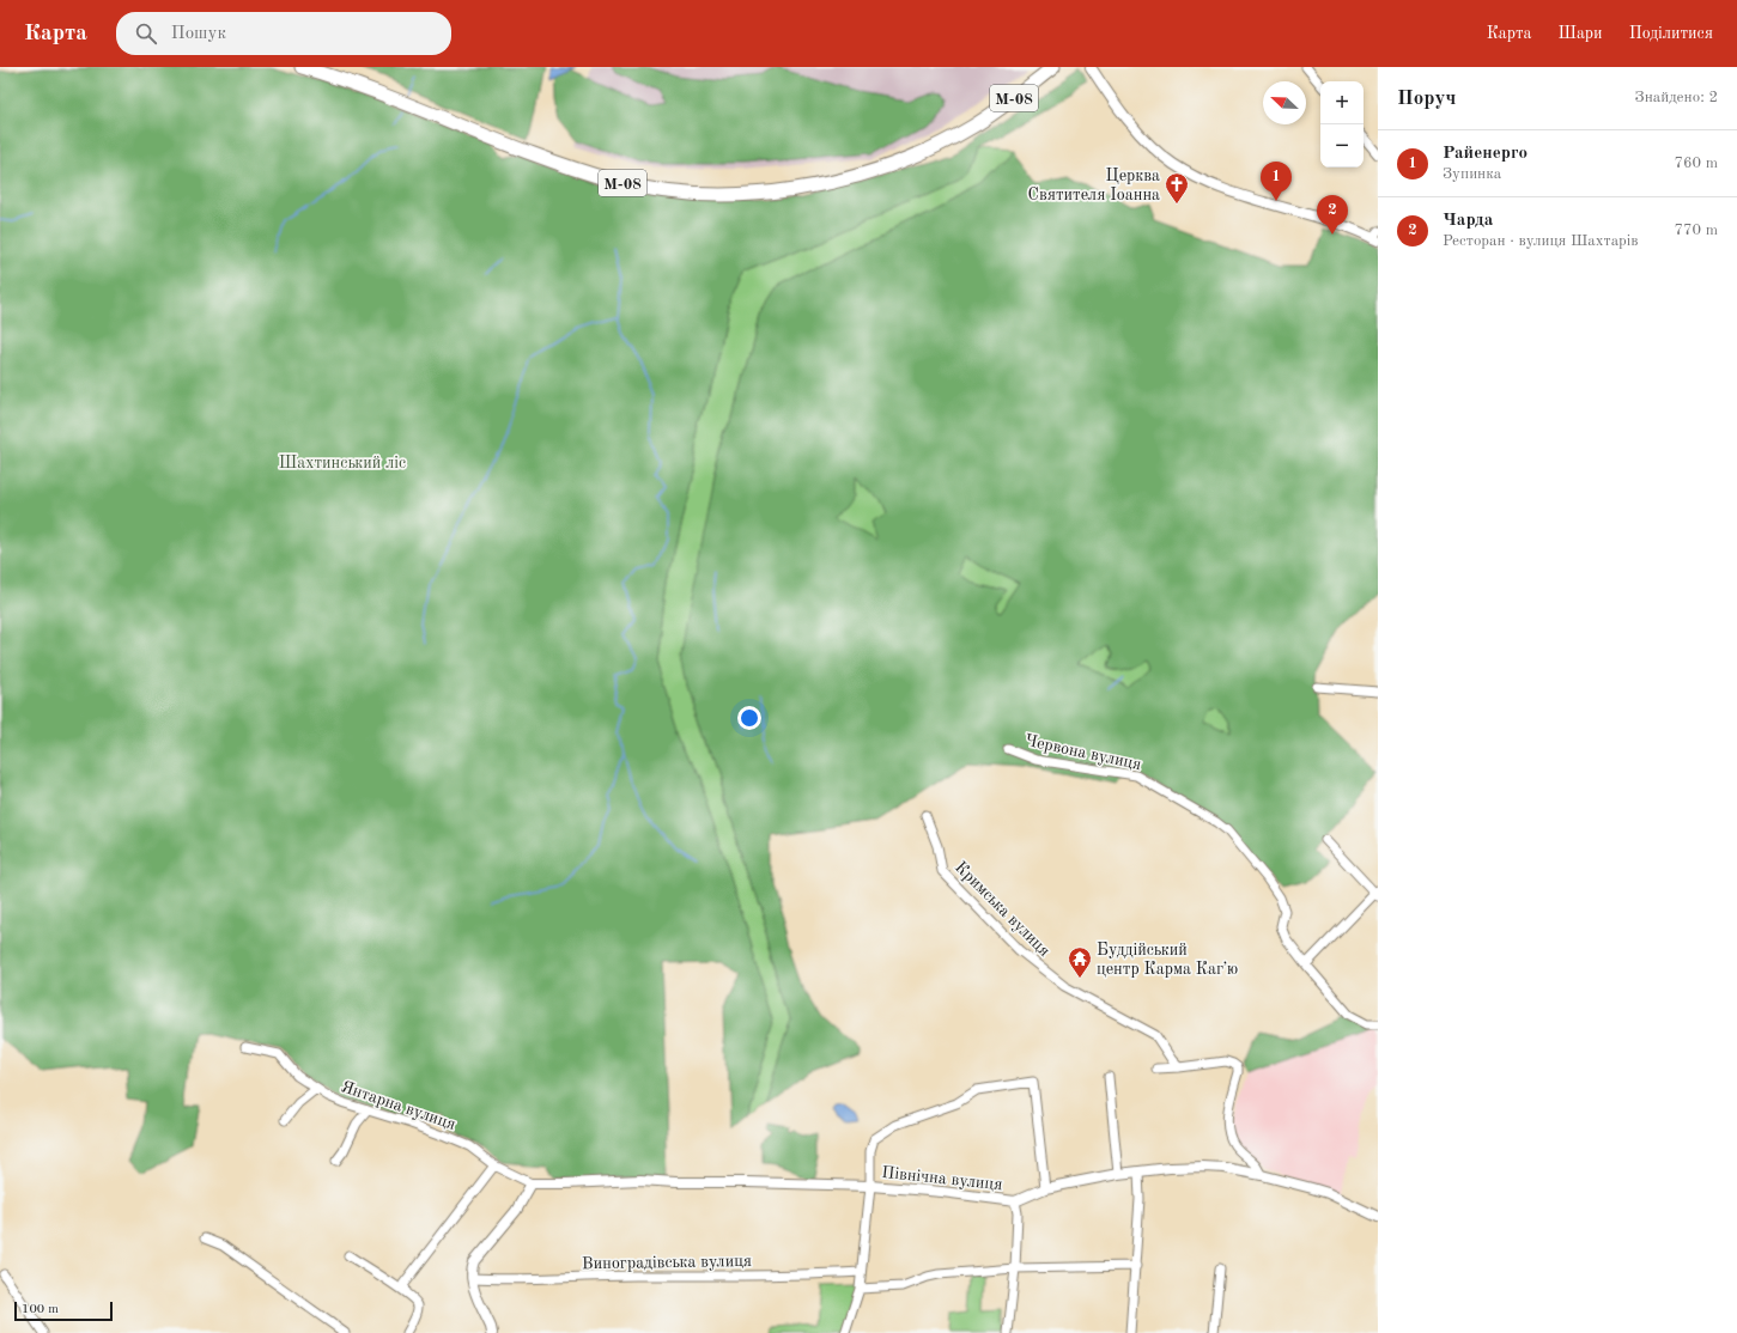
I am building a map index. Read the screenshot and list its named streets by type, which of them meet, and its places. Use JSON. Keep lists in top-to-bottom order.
{
  "streets": {
    "highway": ["М-08"],
    "street": [
      "Червона вулиця",
      "Кримська вулиця",
      "Янтарна вулиця",
      "Північна вулиця",
      "Виноградівська вулиця"
    ]
  },
  "crossings": [
    ["Янтарна вулиця", "Північна вулиця"]
  ],
  "parks": ["Шахтинський ліс"],
  "places": {
    "church": ["Церква Святителя Іоанна"],
    "temple": ["Буддійський центр Карма Кагʼю"]
  },
  "scale_bar": "100 m",
  "north": "top left",
  "page": {
    "header": "Карта",
    "search": "Пошук",
    "nav": ["Карта", "Шари", "Поділитися"],
    "heading": ["Поруч", "Знайдено: 2"],
    "map_buttons": ["+", "−"],
    "list": [
      {
        "mark": "1",
        "name": "Райенерго",
        "note": "Зупинка",
        "value": "760 m"
      },
      {
        "mark": "2",
        "name": "Чарда",
        "note": "Ресторан · вулиця Шахтарів",
        "value": "770 m"
      }
    ],
    "pins": ["1", "2"],
    "scale": "100 m"
  }
}
